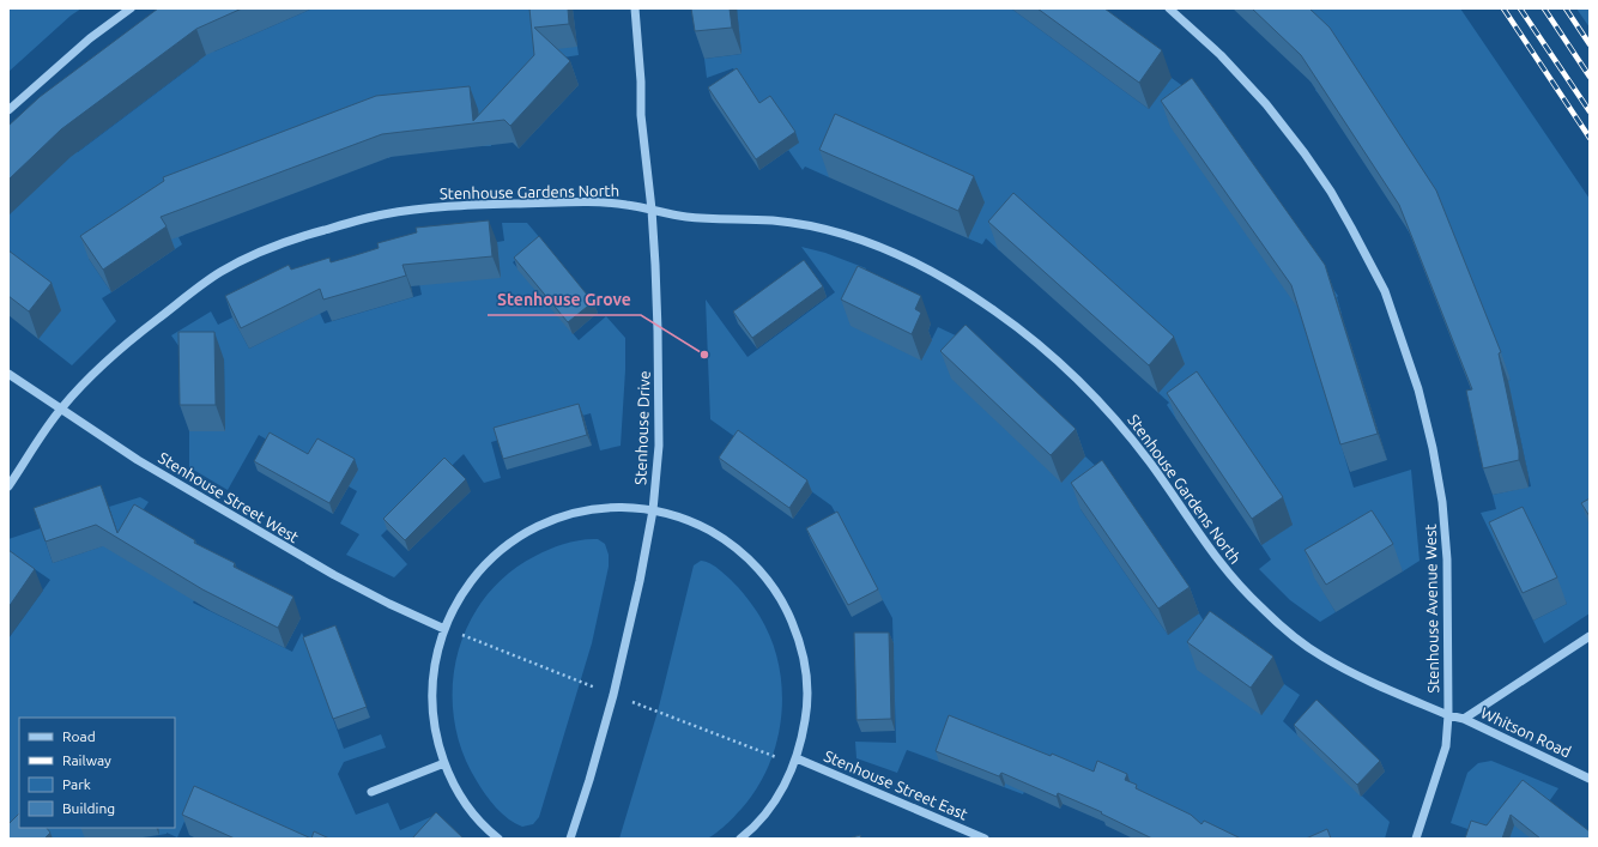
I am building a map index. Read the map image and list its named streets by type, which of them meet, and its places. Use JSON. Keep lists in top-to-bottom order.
{
  "streets": {
    "street": [
      "Stenhouse Gardens North",
      "Stenhouse Drive",
      "Stenhouse Street West",
      "Stenhouse Avenue West",
      "Whitson Road",
      "Stenhouse Street East"
    ]
  },
  "crossings": [
    ["Stenhouse Gardens North", "Stenhouse Drive"],
    ["Stenhouse Gardens North", "Stenhouse Street West"],
    ["Stenhouse Gardens North", "Stenhouse Avenue West"],
    ["Stenhouse Gardens North", "Whitson Road"],
    ["Stenhouse Avenue West", "Whitson Road"]
  ],
  "places": ["Stenhouse Grove"],
  "legend": [
    "Road",
    "Railway",
    "Park",
    "Building"
  ]
}
